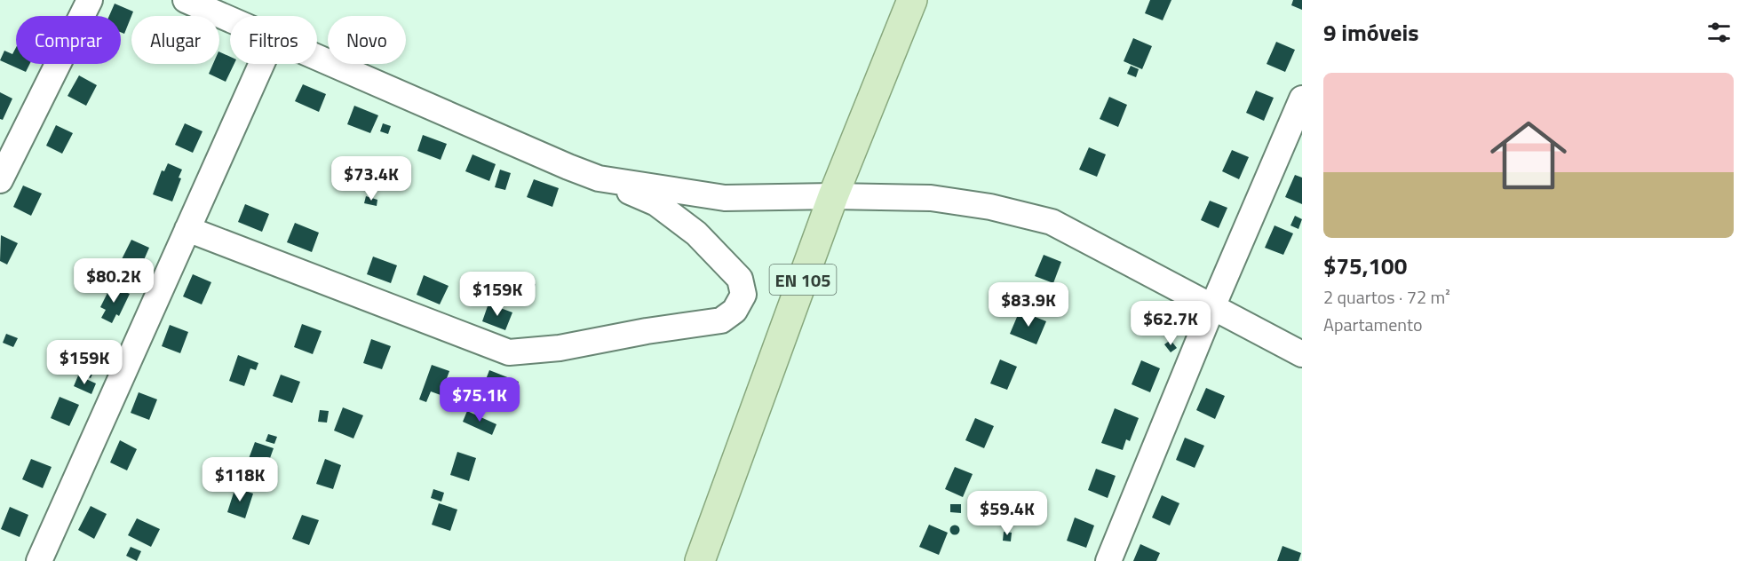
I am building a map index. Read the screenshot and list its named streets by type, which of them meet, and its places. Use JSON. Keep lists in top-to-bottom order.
{
  "streets": {
    "main road": ["EN 105"]
  },
  "page": {
    "heading": "9 imóveis",
    "chip": [
      "Comprar",
      "Alugar",
      "Filtros",
      "Novo"
    ],
    "list": [
      {
        "name": "$75,100",
        "note": "2 quartos · 72 m² · Apartamento"
      }
    ],
    "price": [
      "$73.4K",
      "$80.2K",
      "$159K",
      "$83.9K",
      "$62.7K",
      "$159K",
      "$75.1K",
      "$118K",
      "$59.4K"
    ]
  }
}
